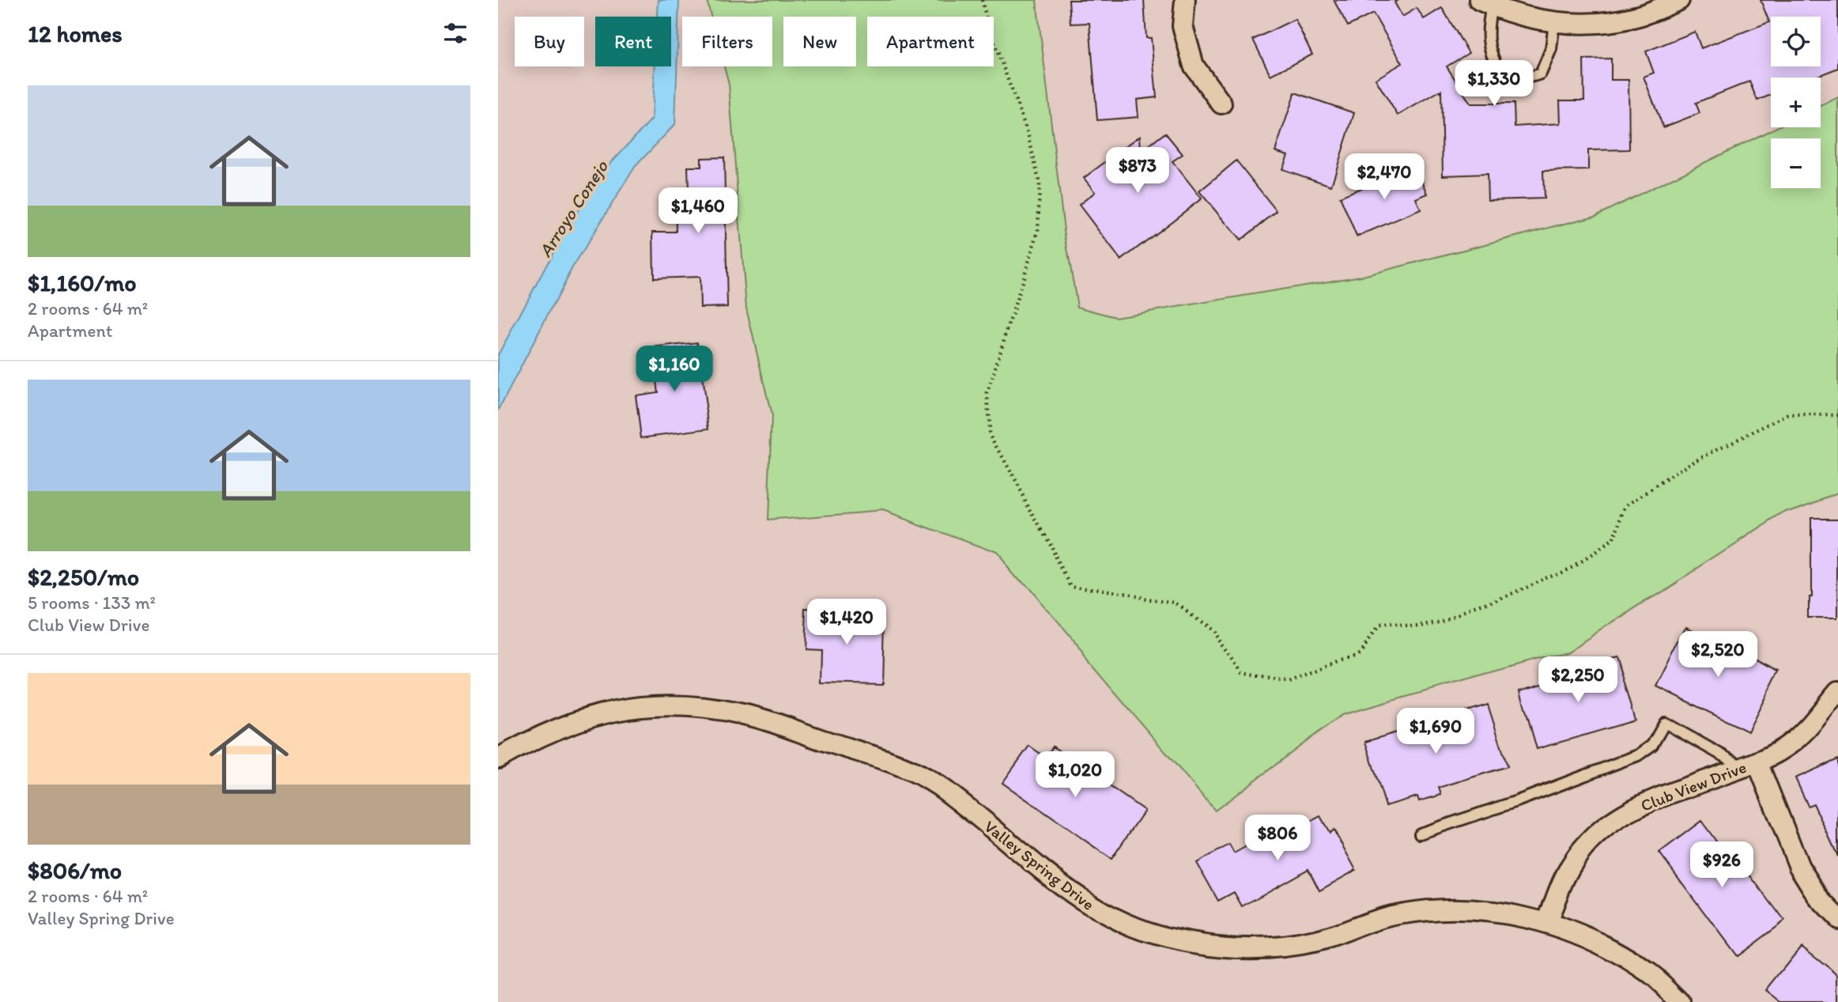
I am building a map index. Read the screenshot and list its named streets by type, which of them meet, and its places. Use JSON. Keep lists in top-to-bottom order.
{
  "streets": {
    "street": ["Club View Drive", "Valley Spring Drive"]
  },
  "crossings": [
    ["Club View Drive", "Valley Spring Drive"]
  ],
  "water": ["Arroyo Conejo"],
  "page": {
    "heading": "12 homes",
    "map_buttons": ["+", "−"],
    "chip": [
      "Buy",
      "Rent",
      "Filters",
      "New",
      "Apartment"
    ],
    "price": [
      "$1,330",
      "$873",
      "$2,470",
      "$1,460",
      "$1,160",
      "$1,420",
      "$2,520",
      "$2,250",
      "$1,690",
      "$1,020",
      "$806",
      "$926"
    ],
    "list": [
      {
        "name": "$1,160/mo",
        "note": "2 rooms · 64 m² · Apartment"
      },
      {
        "name": "$2,250/mo",
        "note": "5 rooms · 133 m² · Club View Drive"
      },
      {
        "name": "$806/mo",
        "note": "2 rooms · 64 m² · Valley Spring Drive"
      }
    ]
  }
}
